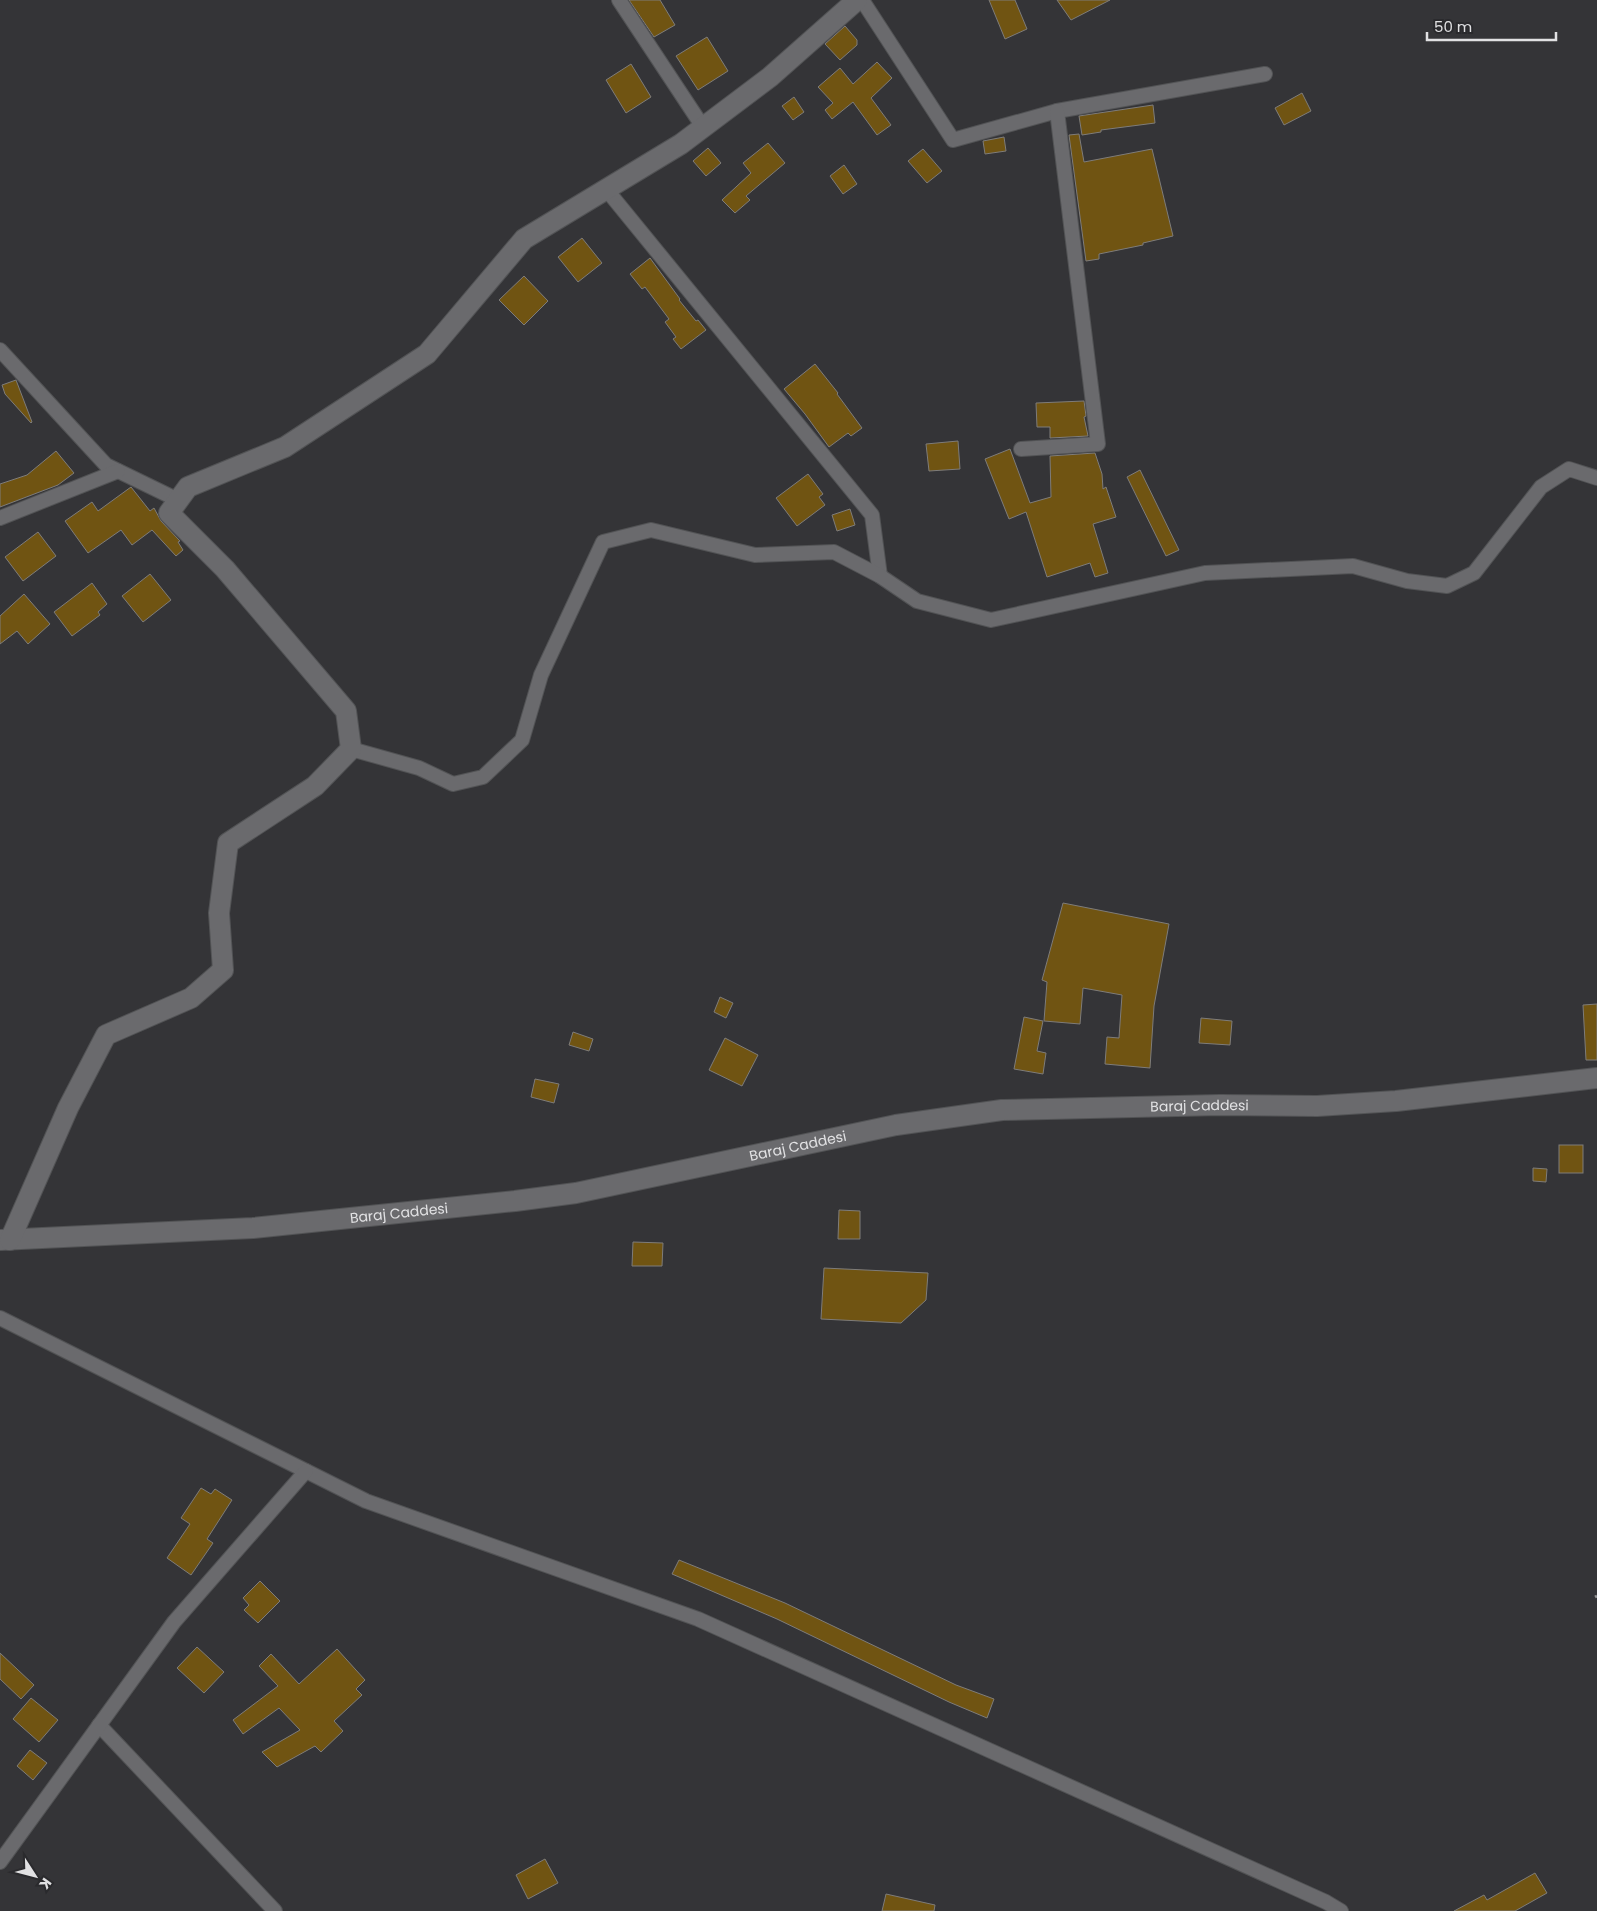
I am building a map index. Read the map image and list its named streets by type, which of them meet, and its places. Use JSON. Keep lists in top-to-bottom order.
{
  "streets": {
    "street": ["Baraj Caddesi"]
  },
  "scale_bar": "50 m",
  "north": "bottom right"
}
